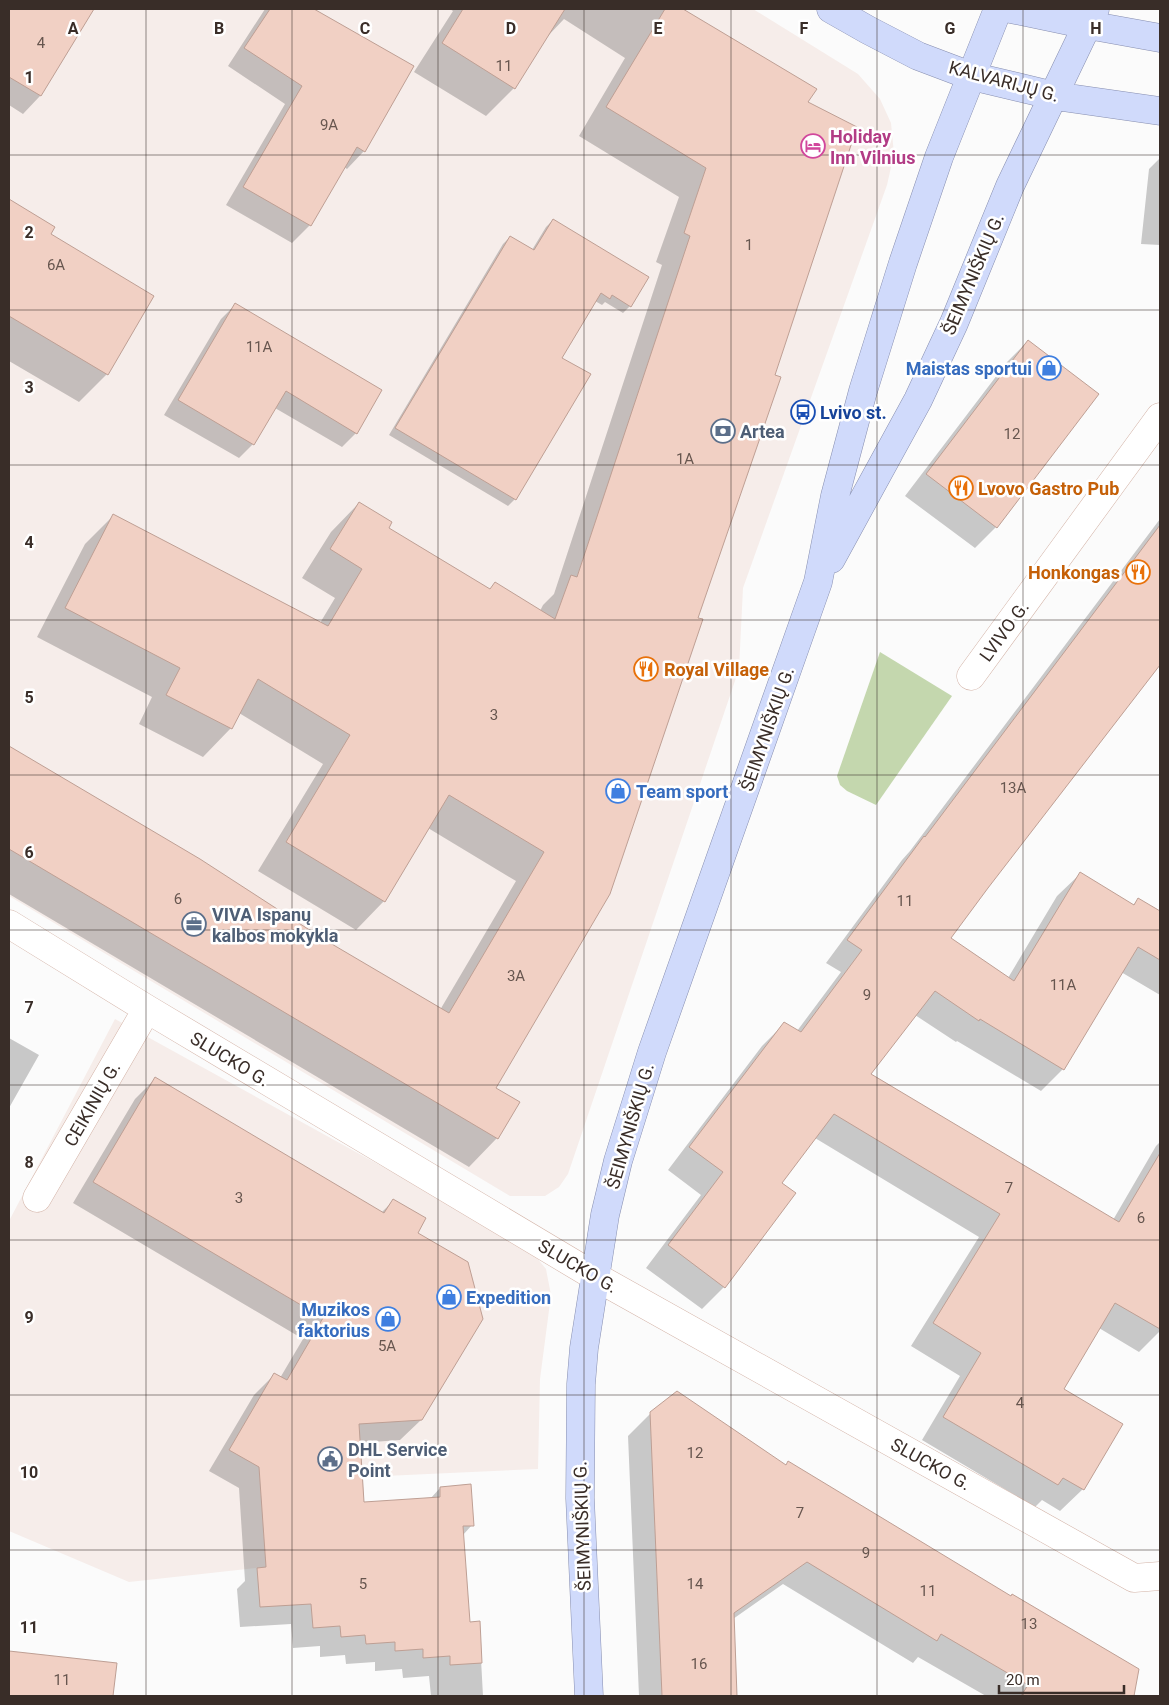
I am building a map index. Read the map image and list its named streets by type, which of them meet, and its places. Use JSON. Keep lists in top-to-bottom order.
{
  "streets": {
    "main road": ["KALVARIJŲ G.", "ŠEIMYNIŠKIŲ G."],
    "street": ["LVIVO G.", "SLUCKO G.", "CEIKINIŲ G."]
  },
  "crossings": [
    ["KALVARIJŲ G.", "ŠEIMYNIŠKIŲ G."],
    ["ŠEIMYNIŠKIŲ G.", "SLUCKO G."],
    ["SLUCKO G.", "CEIKINIŲ G."]
  ],
  "places": {
    "hotel": ["Holiday Inn Vilnius"],
    "shop": [
      "Maistas sportui",
      "Team sport",
      "Expedition",
      "Muzikos faktorius"
    ],
    "bus stop": ["Lvivo st."],
    "bank": ["Artea"],
    "restaurant": ["Lvovo Gastro Pub", "Honkongas", "Royal Village"],
    "office": ["VIVA Ispanų kalbos mokykla"],
    "public building": ["DHL Service Point"]
  },
  "house_numbers": [
    "4",
    "11",
    "9A",
    "1",
    "6A",
    "11A",
    "12",
    "1A",
    "3",
    "13A",
    "6",
    "11",
    "3A",
    "11A",
    "9",
    "7",
    "3",
    "6",
    "5A",
    "4",
    "12",
    "7",
    "9",
    "5",
    "14",
    "11",
    "13",
    "16",
    "11"
  ],
  "scale_bar": "20 m",
  "grid": {
    "columns": [
      "A",
      "B",
      "C",
      "D",
      "E",
      "F",
      "G",
      "H"
    ],
    "rows": [
      "1",
      "2",
      "3",
      "4",
      "5",
      "6",
      "7",
      "8",
      "9",
      "10",
      "11"
    ]
  }
}
